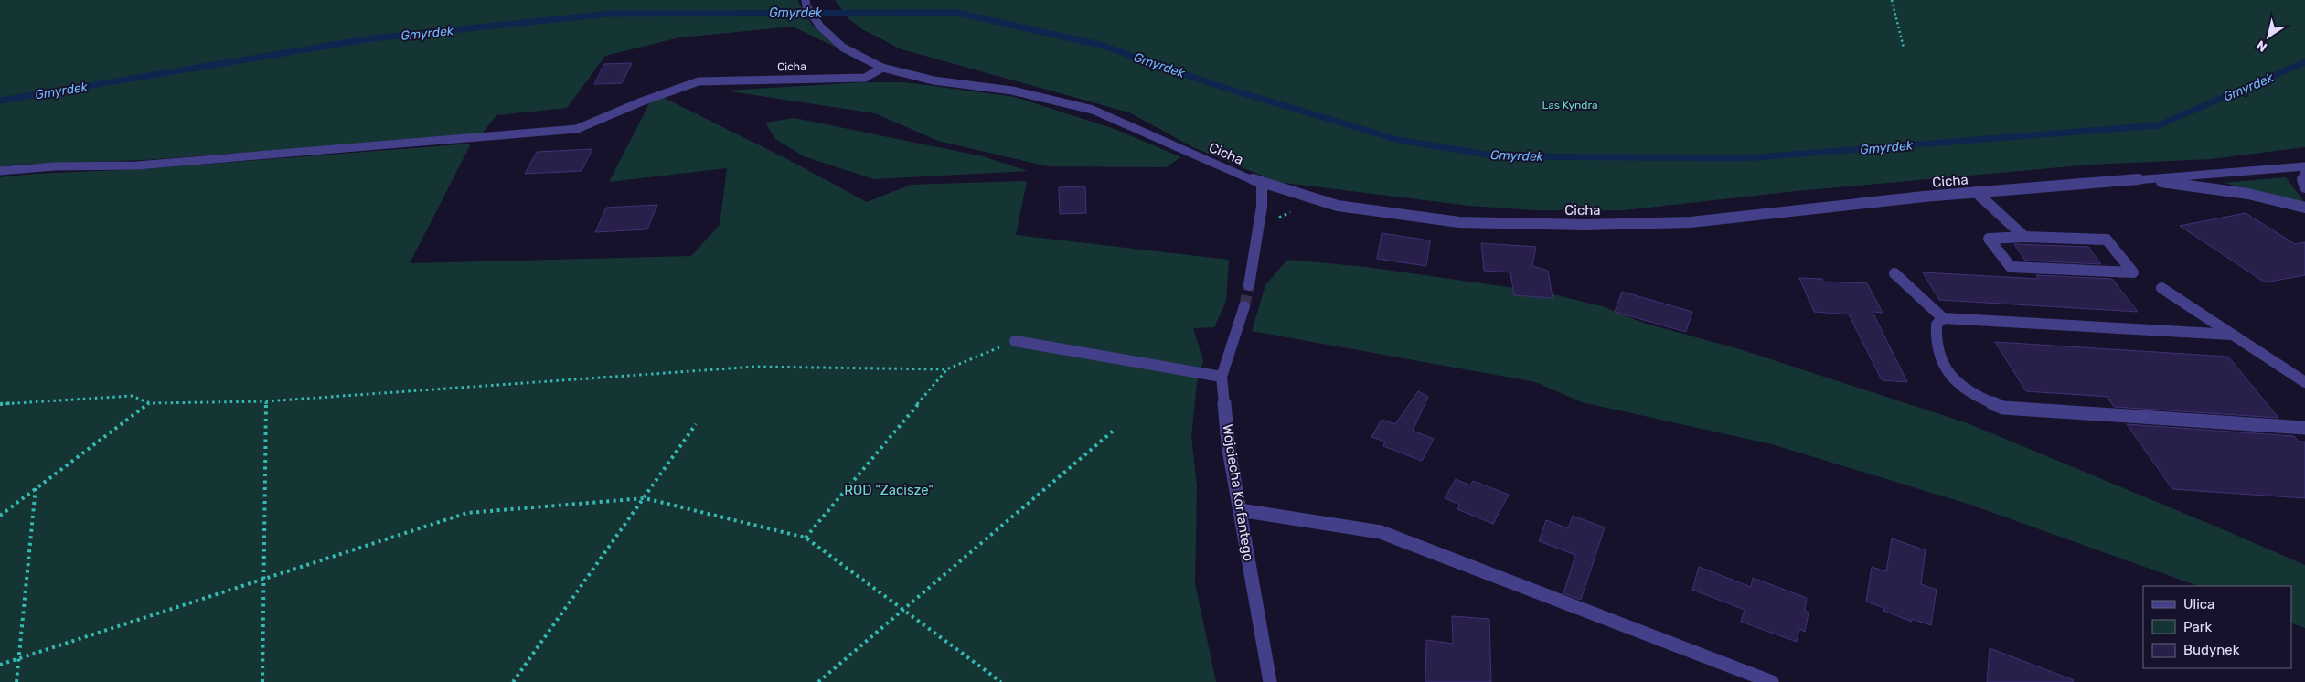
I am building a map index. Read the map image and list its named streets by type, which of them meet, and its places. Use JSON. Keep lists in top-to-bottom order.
{
  "streets": {
    "street": ["Cicha", "Wojciecha Korfantego"]
  },
  "water": ["Gmyrdek"],
  "parks": ["Las Kyndra", "ROD \"Zacisze\""],
  "legend": ["Ulica", "Park", "Budynek"],
  "north": "bottom left"
}
